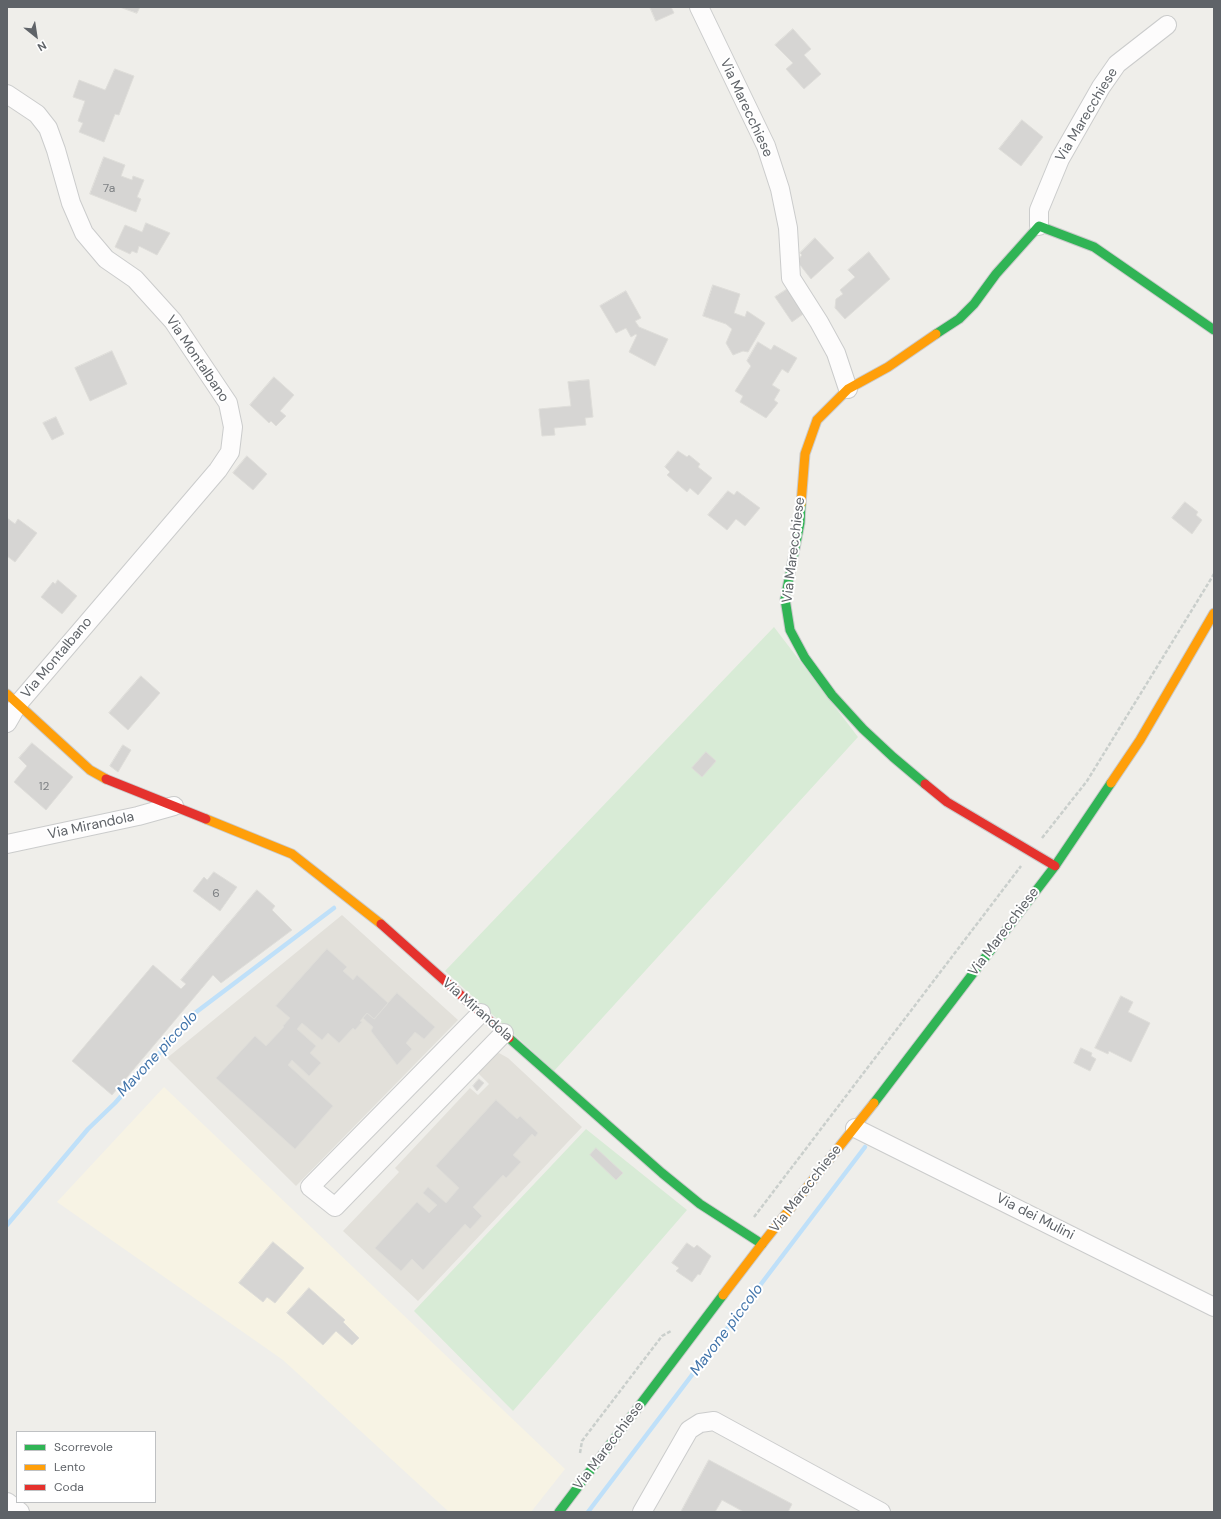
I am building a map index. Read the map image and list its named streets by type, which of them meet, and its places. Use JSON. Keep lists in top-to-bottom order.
{
  "streets": {
    "street": [
      "Via Marecchiese",
      "Via Montalbano",
      "Via Mirandola",
      "Via dei Mulini"
    ]
  },
  "crossings": [
    ["Via Marecchiese", "Via Mirandola"],
    ["Via Marecchiese", "Via dei Mulini"],
    ["Via Montalbano", "Via Mirandola"]
  ],
  "water": ["Mavone piccolo"],
  "house_numbers": ["7a", "12", "6"],
  "legend": ["Scorrevole", "Lento", "Coda"],
  "north": "bottom right"
}
